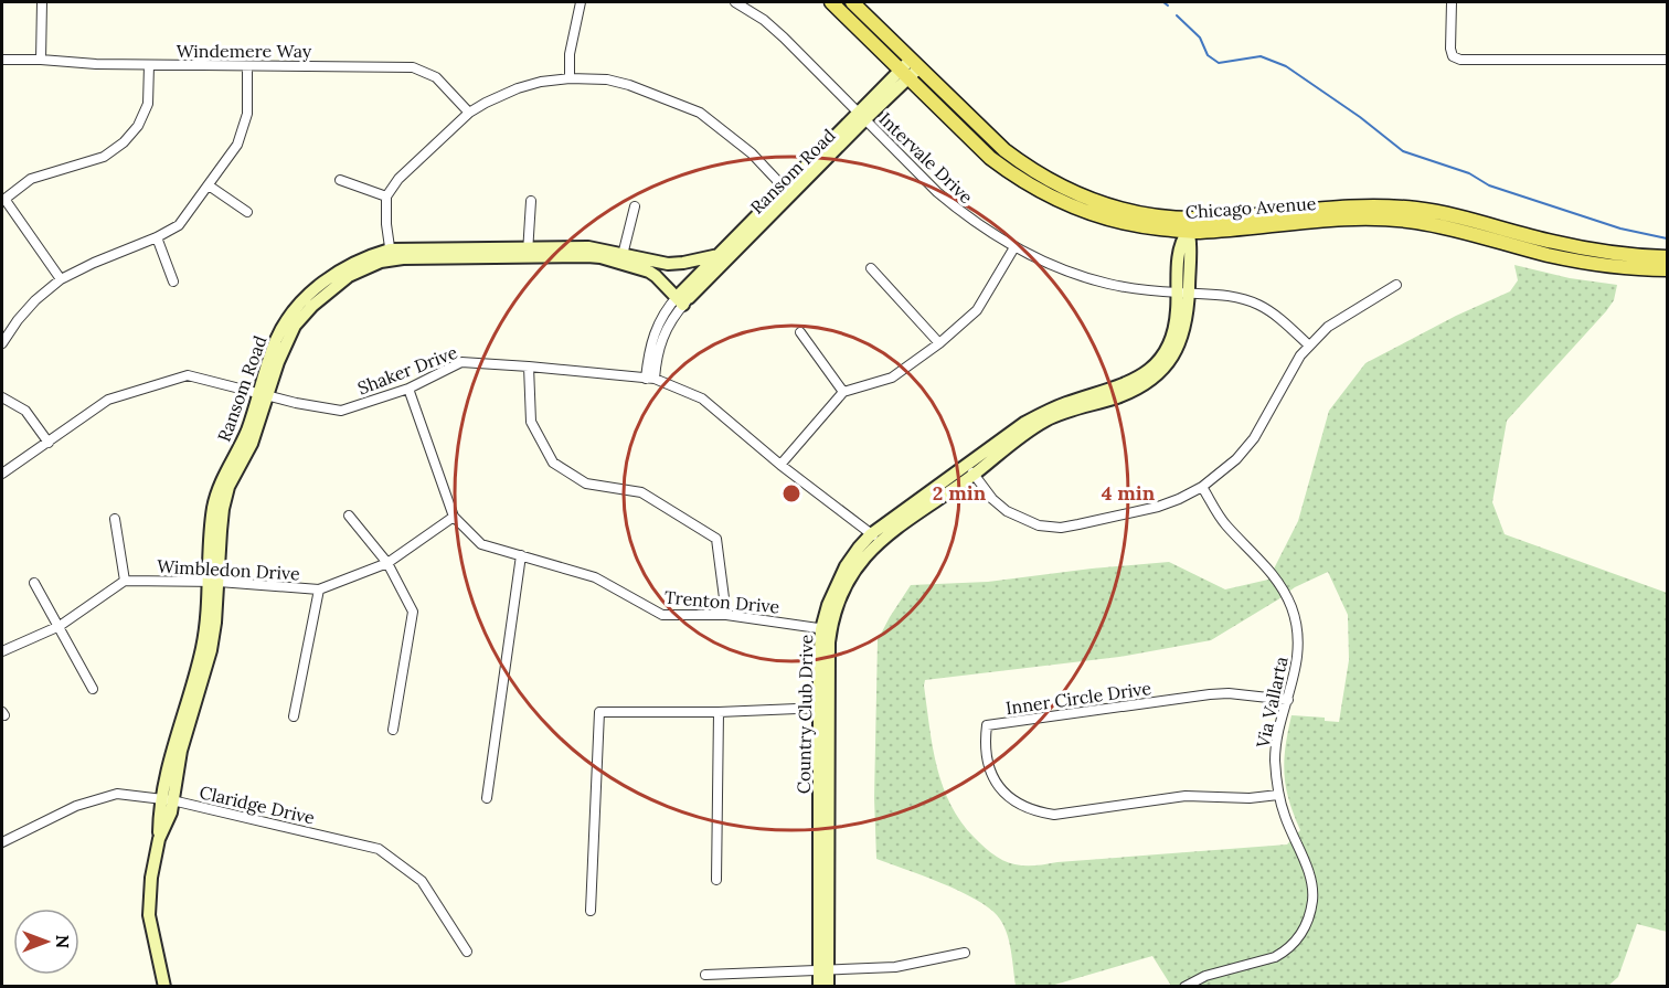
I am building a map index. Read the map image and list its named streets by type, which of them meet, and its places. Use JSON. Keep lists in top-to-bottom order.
{
  "streets": {
    "main road": ["Chicago Avenue"],
    "street": [
      "Windemere Way",
      "Intervale Drive",
      "Ransom Road",
      "Shaker Drive",
      "Wimbledon Drive",
      "Trenton Drive",
      "Inner Circle Drive",
      "Via Vallarta",
      "Country Club Drive",
      "Claridge Drive"
    ]
  },
  "crossings": [
    ["Intervale Drive", "Ransom Road"],
    ["Intervale Drive", "Country Club Drive"],
    ["Ransom Road", "Chicago Avenue"],
    ["Ransom Road", "Shaker Drive"],
    ["Ransom Road", "Wimbledon Drive"],
    ["Ransom Road", "Claridge Drive"],
    ["Chicago Avenue", "Country Club Drive"],
    ["Shaker Drive", "Trenton Drive"],
    ["Shaker Drive", "Country Club Drive"],
    ["Wimbledon Drive", "Trenton Drive"],
    ["Trenton Drive", "Country Club Drive"],
    ["Inner Circle Drive", "Via Vallarta"]
  ],
  "north": "right",
  "rings": ["2 min", "4 min"]
}
